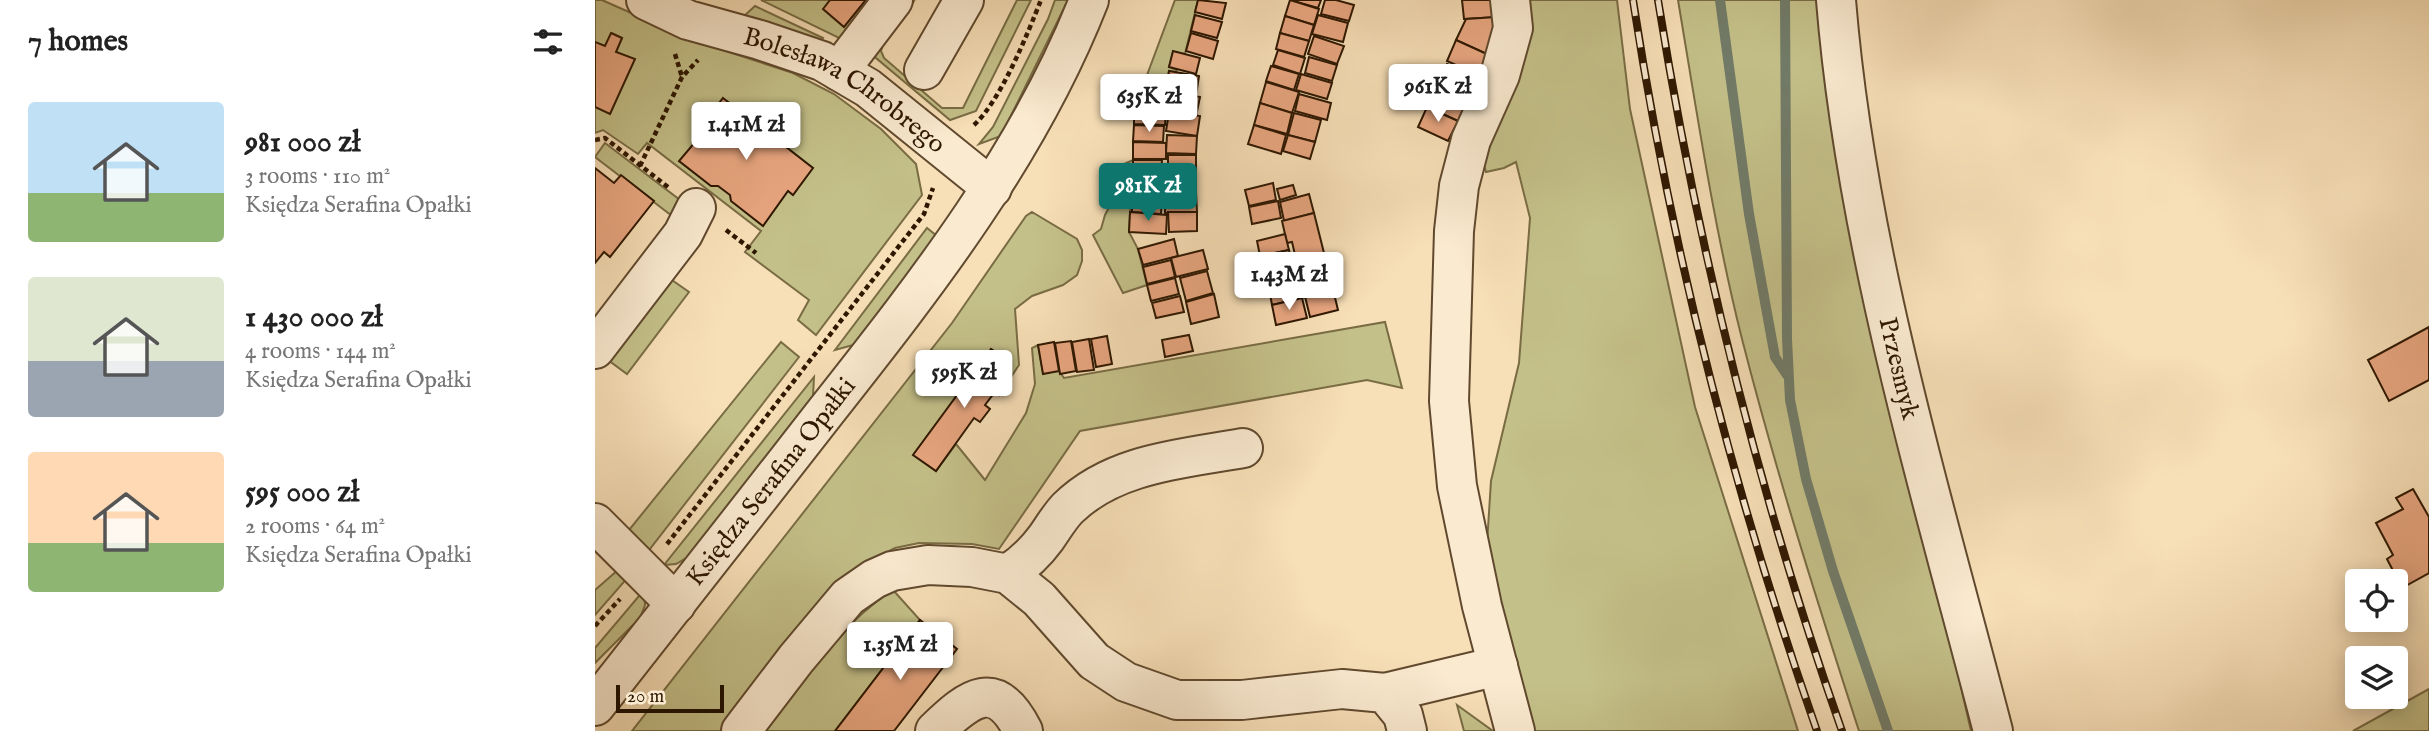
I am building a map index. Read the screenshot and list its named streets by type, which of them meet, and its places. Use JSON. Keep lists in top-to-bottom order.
{
  "streets": {
    "street": ["Bolesława Chrobrego", "Przesmyk", "Księdza Serafina Opałki"]
  },
  "crossings": [
    ["Bolesława Chrobrego", "Księdza Serafina Opałki"]
  ],
  "scale_bar": "20 m",
  "page": {
    "heading": "7 homes",
    "price": [
      "961K zł",
      "635K zł",
      "1.41M zł",
      "981K zł",
      "1.43M zł",
      "595K zł",
      "1.35M zł"
    ],
    "list": [
      {
        "name": "981 000 zł",
        "note": "3 rooms · 110 m² · Księdza Serafina Opałki"
      },
      {
        "name": "1 430 000 zł",
        "note": "4 rooms · 144 m² · Księdza Serafina Opałki"
      },
      {
        "name": "595 000 zł",
        "note": "2 rooms · 64 m² · Księdza Serafina Opałki"
      }
    ],
    "scale": "20 m"
  }
}
